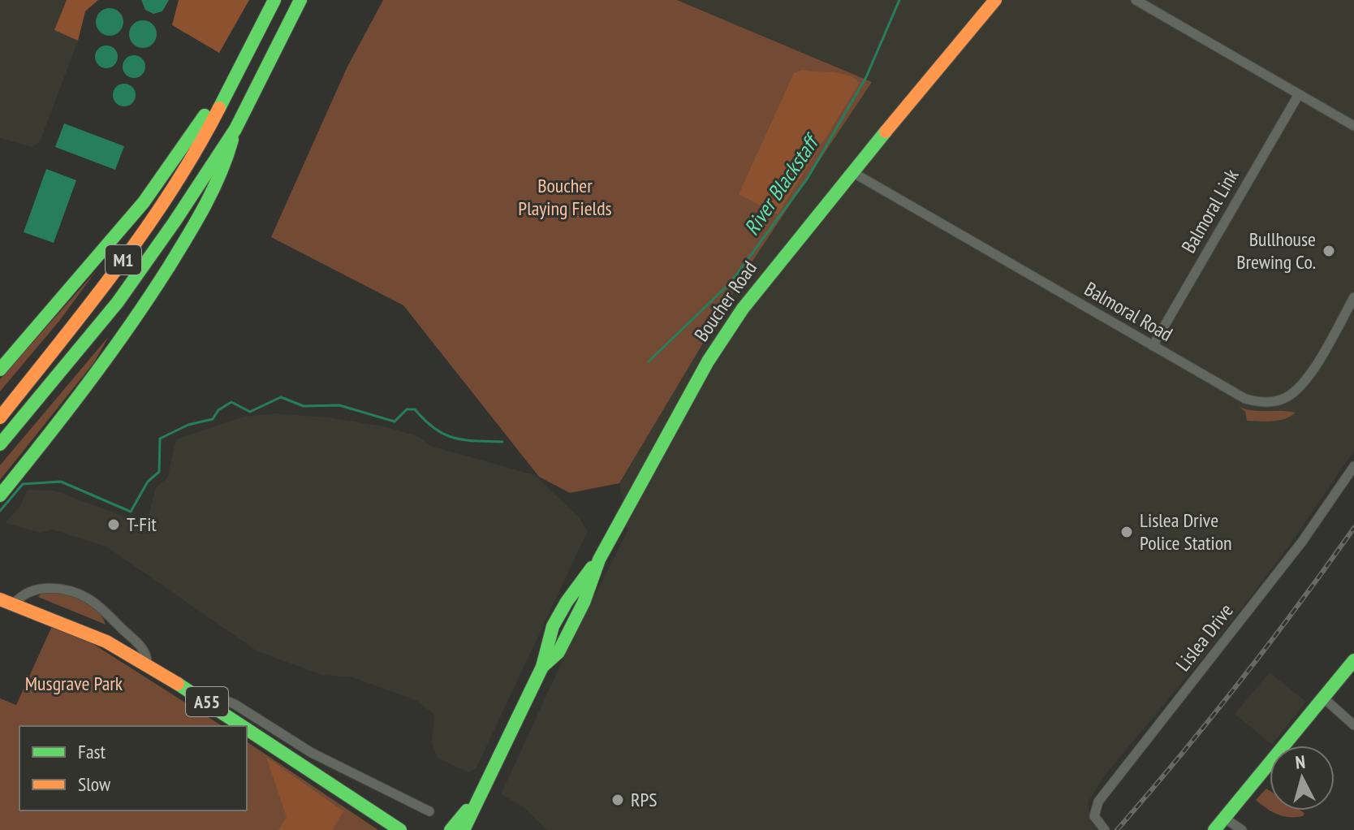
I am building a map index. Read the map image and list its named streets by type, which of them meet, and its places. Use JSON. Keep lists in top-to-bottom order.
{
  "streets": {
    "main road": ["M1", "Boucher Road", "A55"],
    "street": ["Balmoral Link", "Balmoral Road", "Lislea Drive"]
  },
  "crossings": [
    ["Balmoral Link", "Balmoral Road"],
    ["Boucher Road", "Balmoral Road"]
  ],
  "water": ["River Blackstaff"],
  "parks": ["Boucher Playing Fields", "Musgrave Park"],
  "places": [
    "Bullhouse Brewing Co.",
    "T-Fit",
    "Lislea Drive Police Station",
    "RPS"
  ],
  "legend": ["Fast", "Slow"],
  "north": "top"
}
